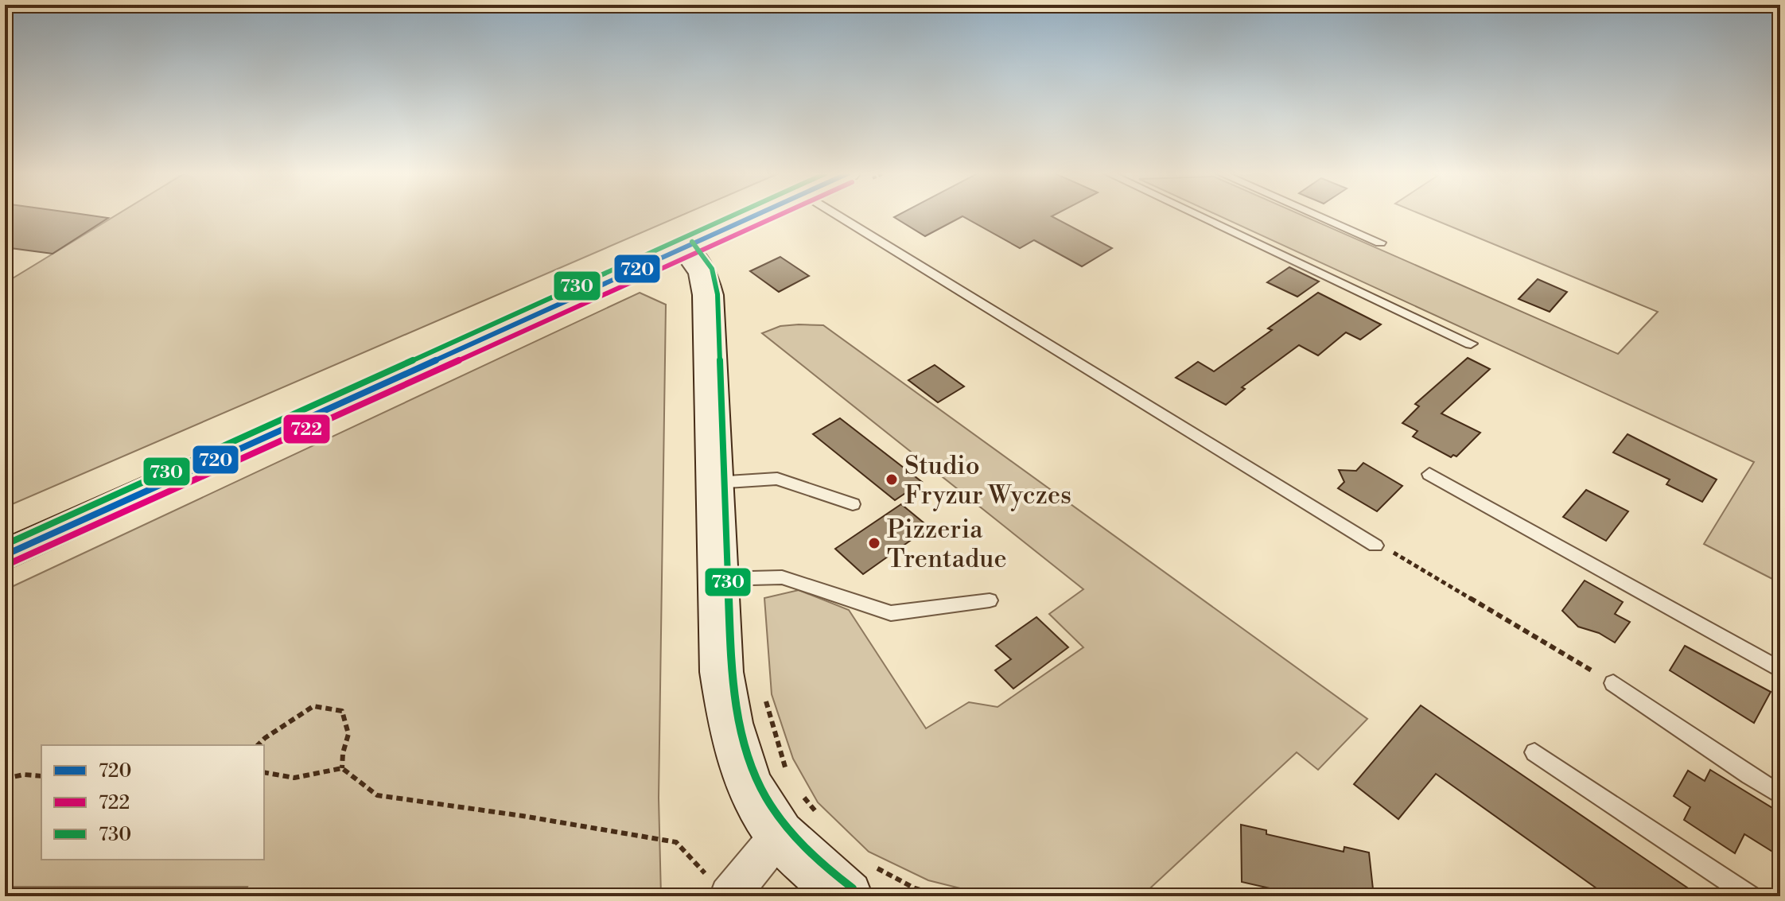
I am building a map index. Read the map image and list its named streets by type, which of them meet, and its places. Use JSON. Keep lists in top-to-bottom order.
{
  "places": ["Studio Fryzur Wyczes", "Pizzeria Trentadue"],
  "lines": ["transit line 720", "transit line 722", "transit line 730"],
  "legend": ["720", "722", "730"]
}
